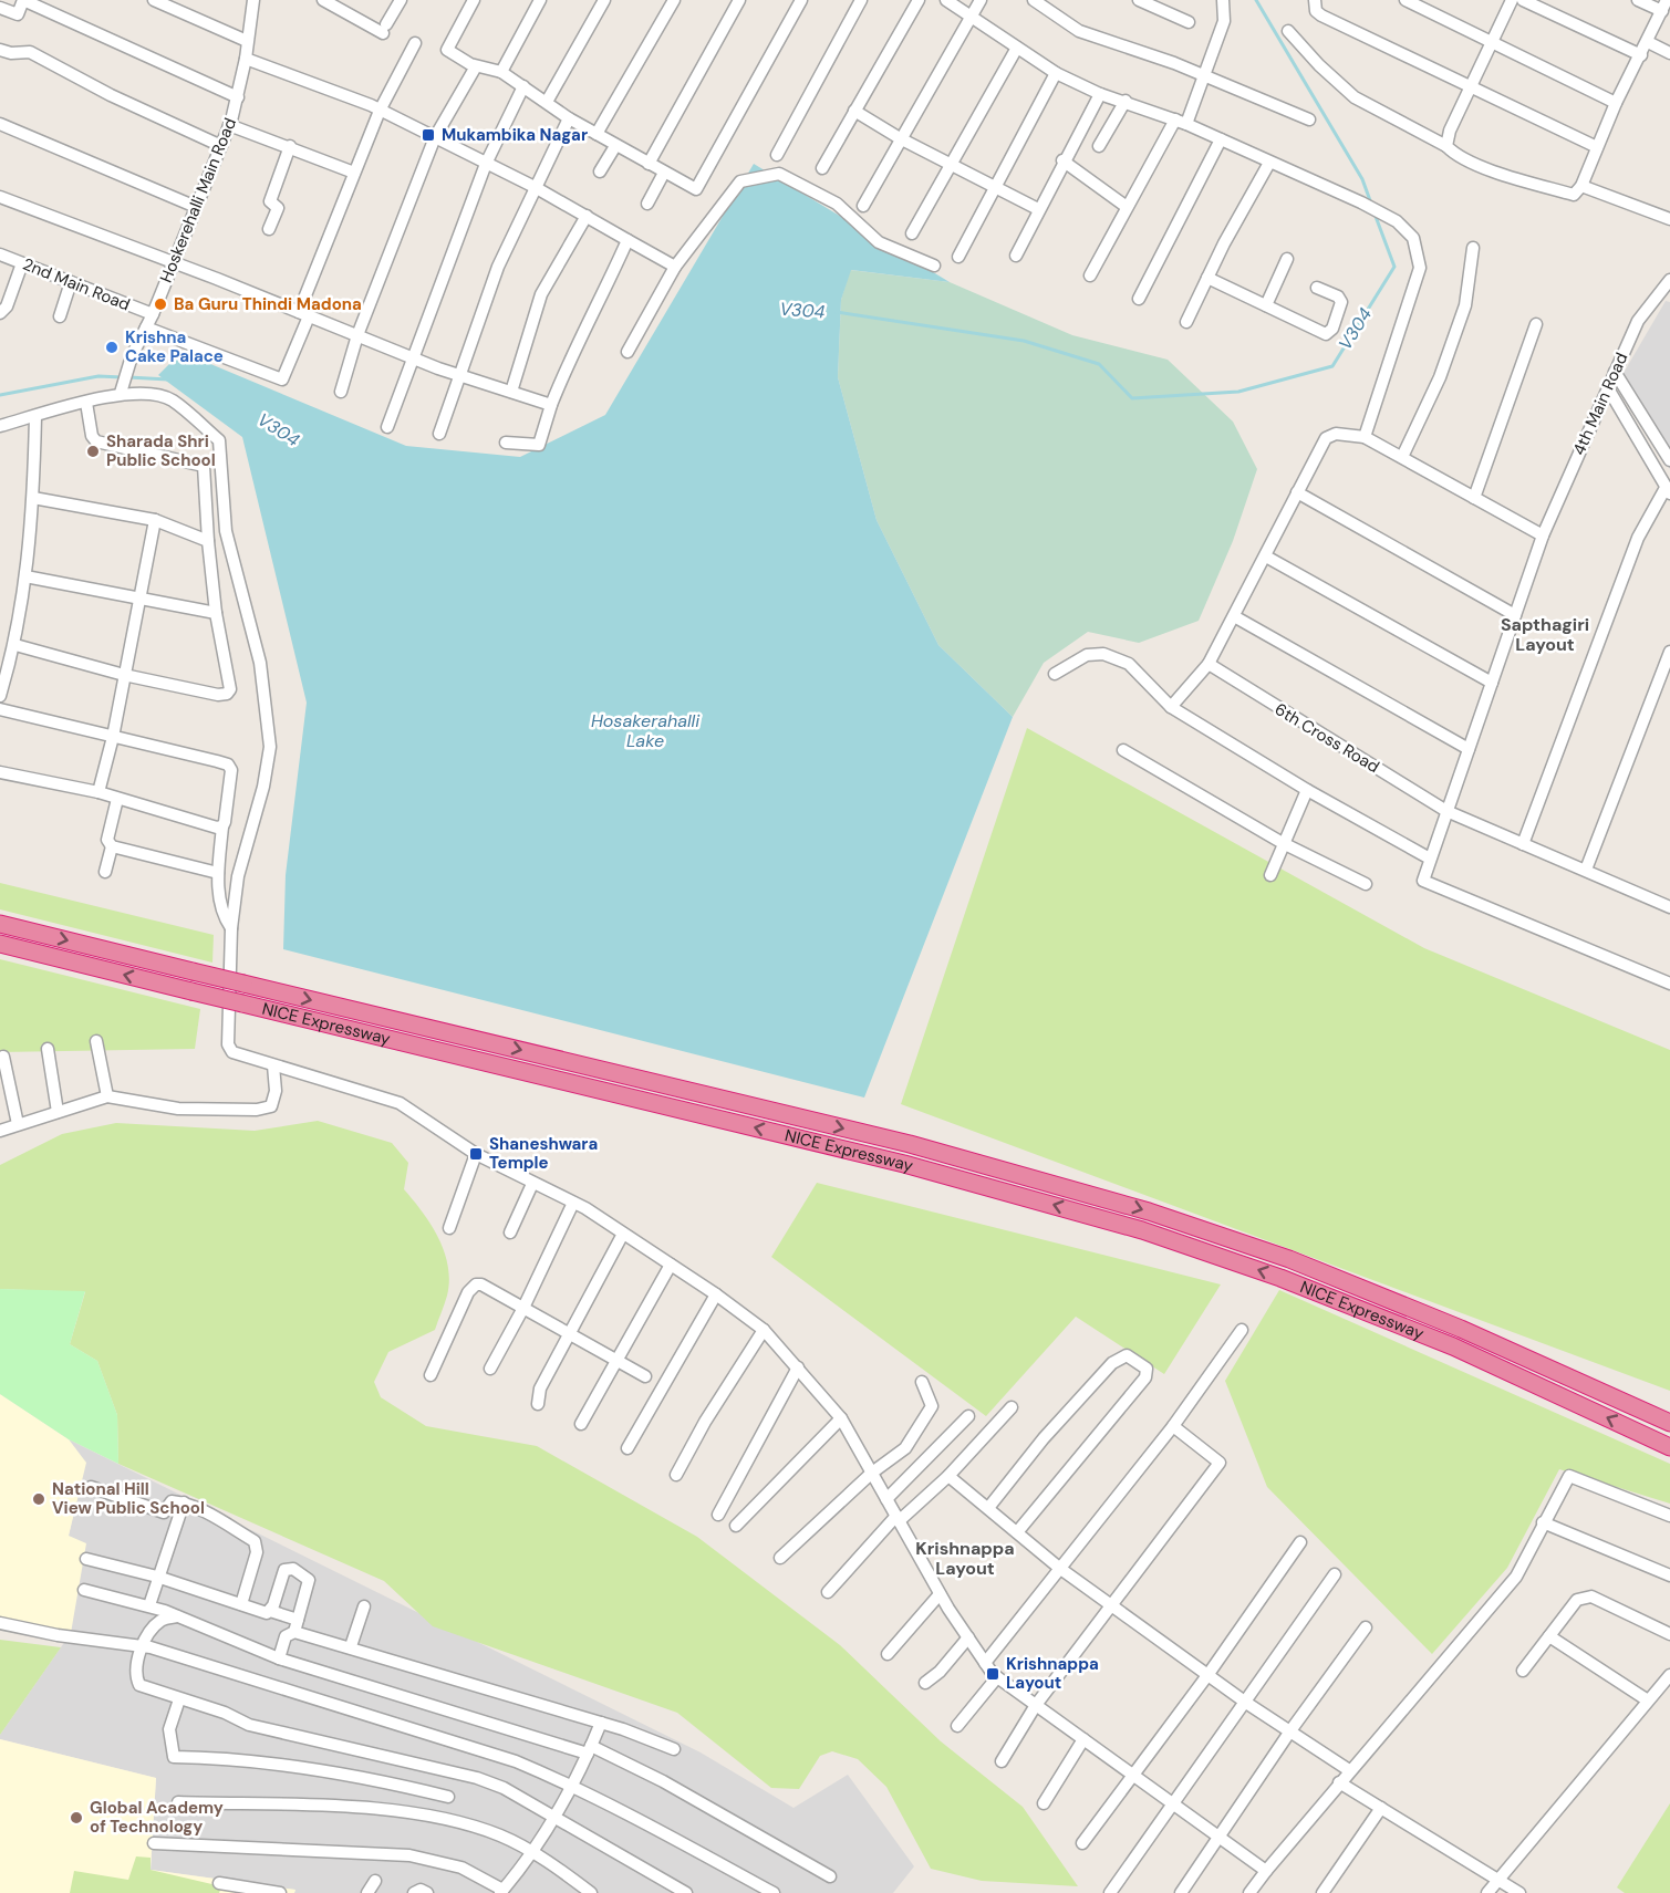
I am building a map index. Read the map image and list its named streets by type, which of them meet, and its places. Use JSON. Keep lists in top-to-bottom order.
{
  "streets": {
    "highway": ["NICE Expressway"],
    "street": [
      "Hoskerehalli Main Road",
      "2nd Main Road",
      "4th Main Road",
      "6th Cross Road"
    ]
  },
  "crossings": [
    ["Hoskerehalli Main Road", "2nd Main Road"],
    ["4th Main Road", "6th Cross Road"]
  ],
  "districts": ["Sapthagiri Layout", "Krishnappa Layout"],
  "water": ["V304", "Hosakerahalli Lake"],
  "places": {
    "transit": ["Mukambika Nagar", "Shaneshwara Temple", "Krishnappa Layout"],
    "other": [
      "Ba Guru Thindi Madona",
      "Krishna Cake Palace",
      "Sharada Shri Public School",
      "National Hill View Public School",
      "Global Academy of Technology"
    ]
  }
}
